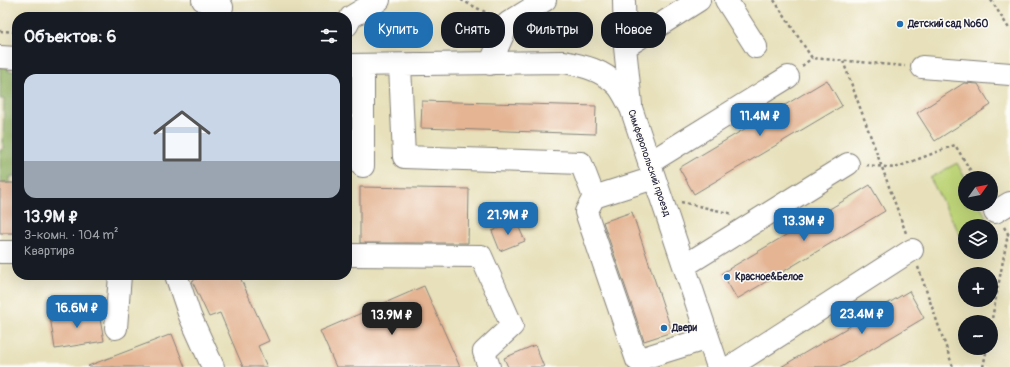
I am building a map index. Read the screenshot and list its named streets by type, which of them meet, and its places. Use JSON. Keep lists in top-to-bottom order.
{
  "streets": {
    "street": ["Симферопольский проезд"]
  },
  "places": ["Детский сад №60", "Красное&Белое", "Двери"],
  "north": "top right",
  "page": {
    "chip": [
      "Купить",
      "Снять",
      "Фильтры",
      "Новое"
    ],
    "heading": "Объектов: 6",
    "list": [
      {
        "name": "13.9M ₽",
        "note": "3-комн. · 104 m² · Квартира"
      }
    ],
    "price": [
      "11.4M ₽",
      "21.9M ₽",
      "13.3M ₽",
      "16.6M ₽",
      "23.4M ₽",
      "13.9M ₽"
    ],
    "map_buttons": ["+", "−"]
  }
}
